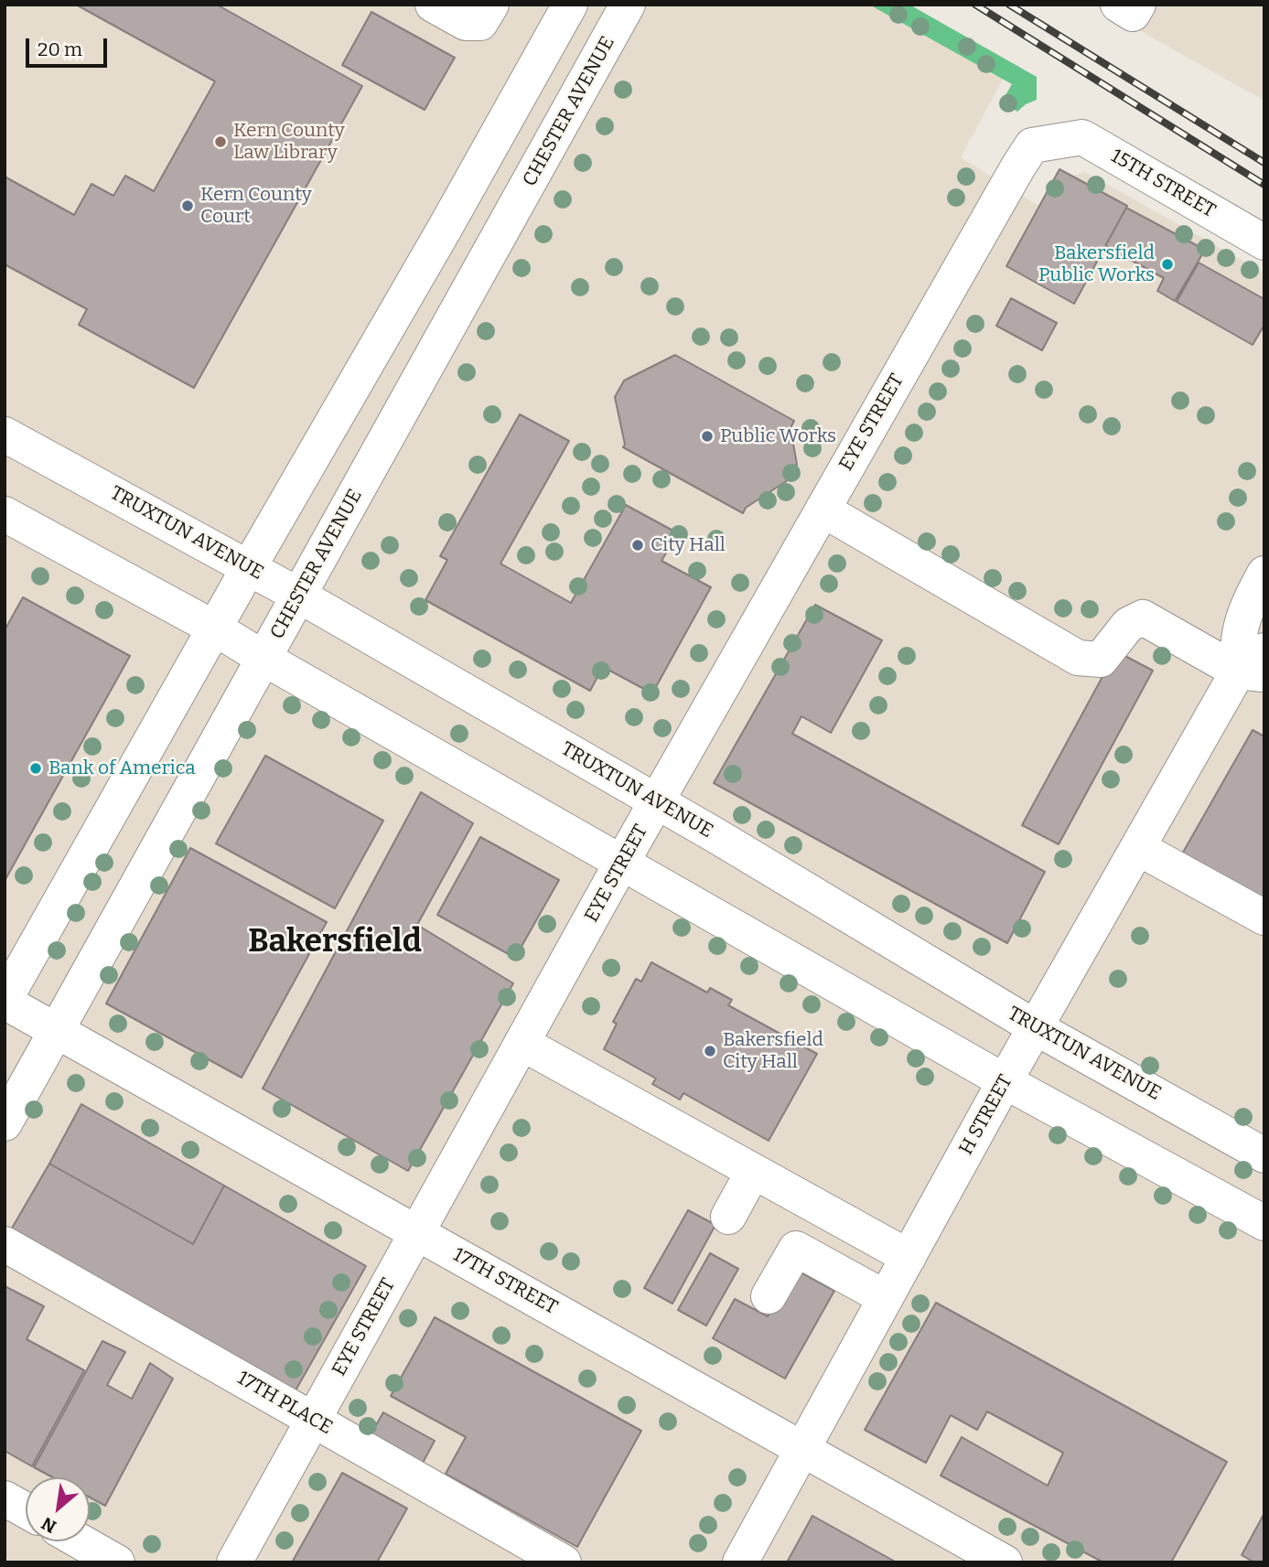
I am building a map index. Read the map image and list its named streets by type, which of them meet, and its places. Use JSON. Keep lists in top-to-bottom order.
{
  "streets": {
    "main road": [
      "CHESTER AVENUE",
      "15TH STREET",
      "EYE STREET",
      "TRUXTUN AVENUE",
      "H STREET",
      "17TH STREET",
      "17TH PLACE"
    ]
  },
  "crossings": [
    ["CHESTER AVENUE", "TRUXTUN AVENUE"],
    ["CHESTER AVENUE", "17TH STREET"],
    ["15TH STREET", "EYE STREET"],
    ["EYE STREET", "TRUXTUN AVENUE"],
    ["EYE STREET", "17TH STREET"],
    ["EYE STREET", "17TH PLACE"],
    ["TRUXTUN AVENUE", "H STREET"],
    ["H STREET", "17TH STREET"]
  ],
  "districts": ["Bakersfield"],
  "places": [
    "Kern County Law Library",
    "Kern County Court",
    "Bakersfield Public Works",
    "Public Works",
    "City Hall",
    "Bank of America",
    "Bakersfield City Hall"
  ],
  "scale_bar": "20 m",
  "north": "bottom left"
}
